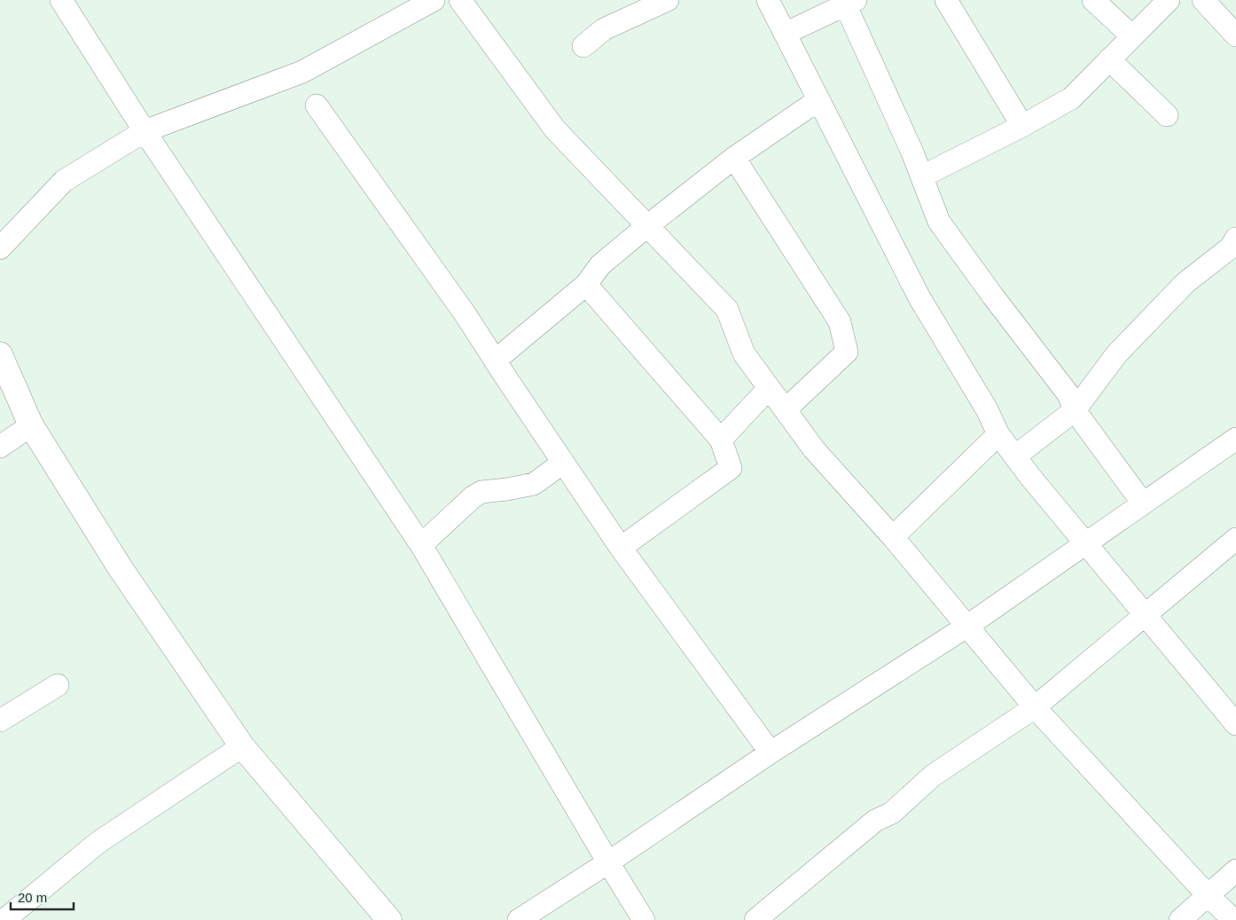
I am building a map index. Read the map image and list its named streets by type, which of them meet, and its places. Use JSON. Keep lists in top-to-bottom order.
{
  "scale_bar": "20 m"
}
